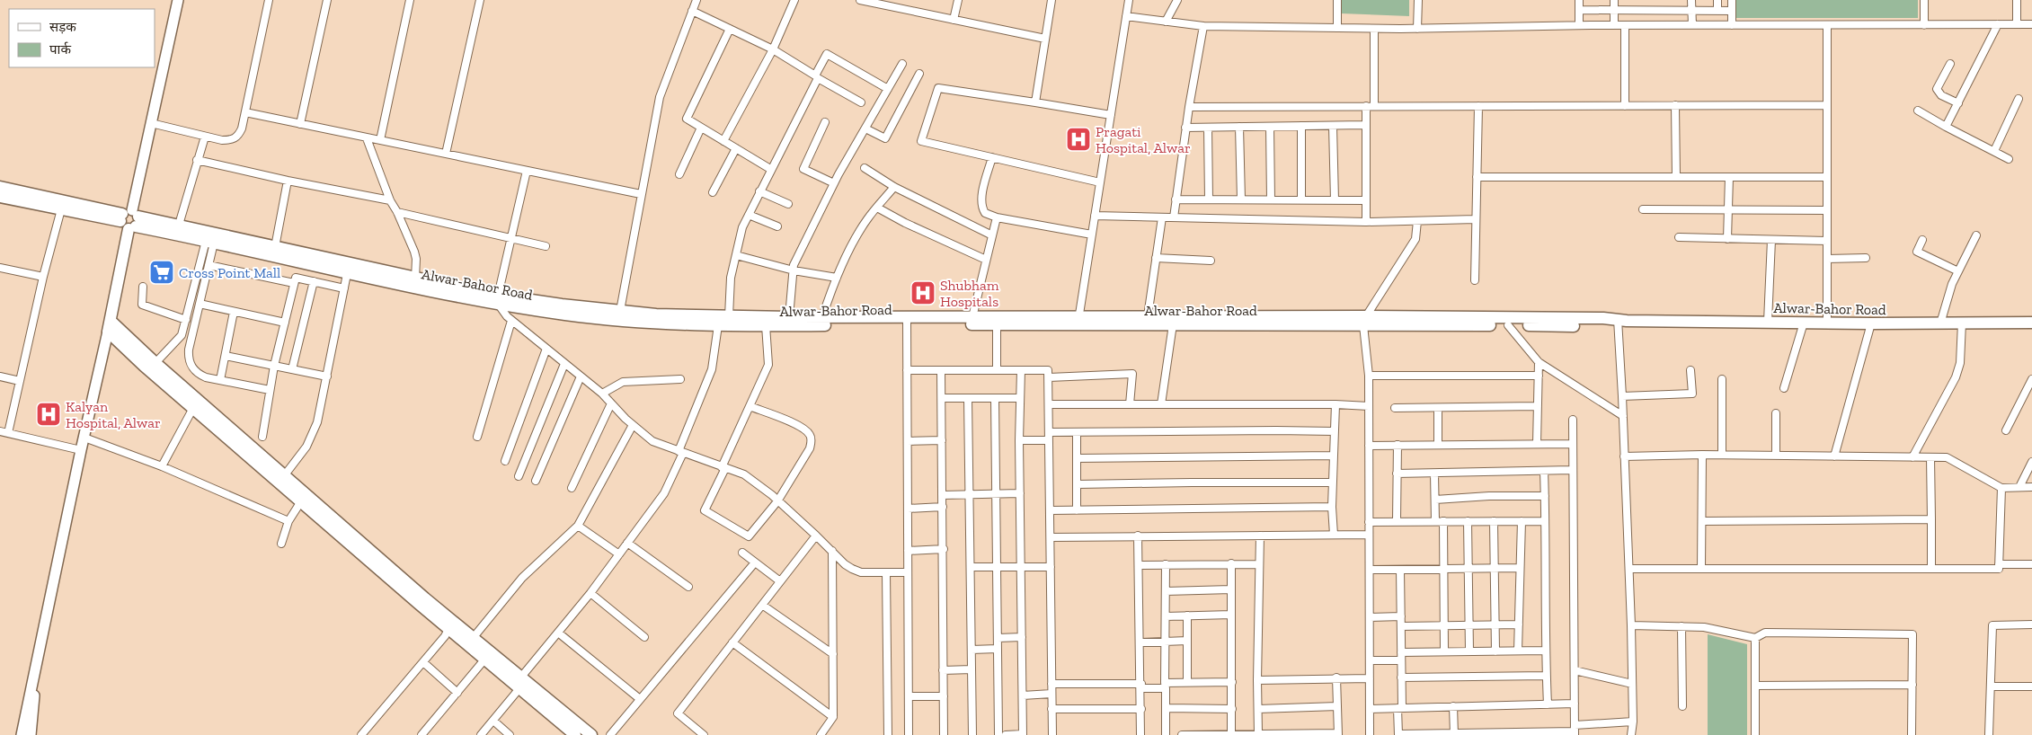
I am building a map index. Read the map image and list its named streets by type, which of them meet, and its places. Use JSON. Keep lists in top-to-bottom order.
{
  "streets": {
    "main road": ["Alwar-Bahor Road"]
  },
  "places": {
    "hospital": ["Pragati Hospital, Alwar", "Shubham Hospitals", "Kalyan Hospital, Alwar"],
    "supermarket": ["Cross Point Mall"]
  },
  "legend": ["सड़क", "पार्क"]
}
